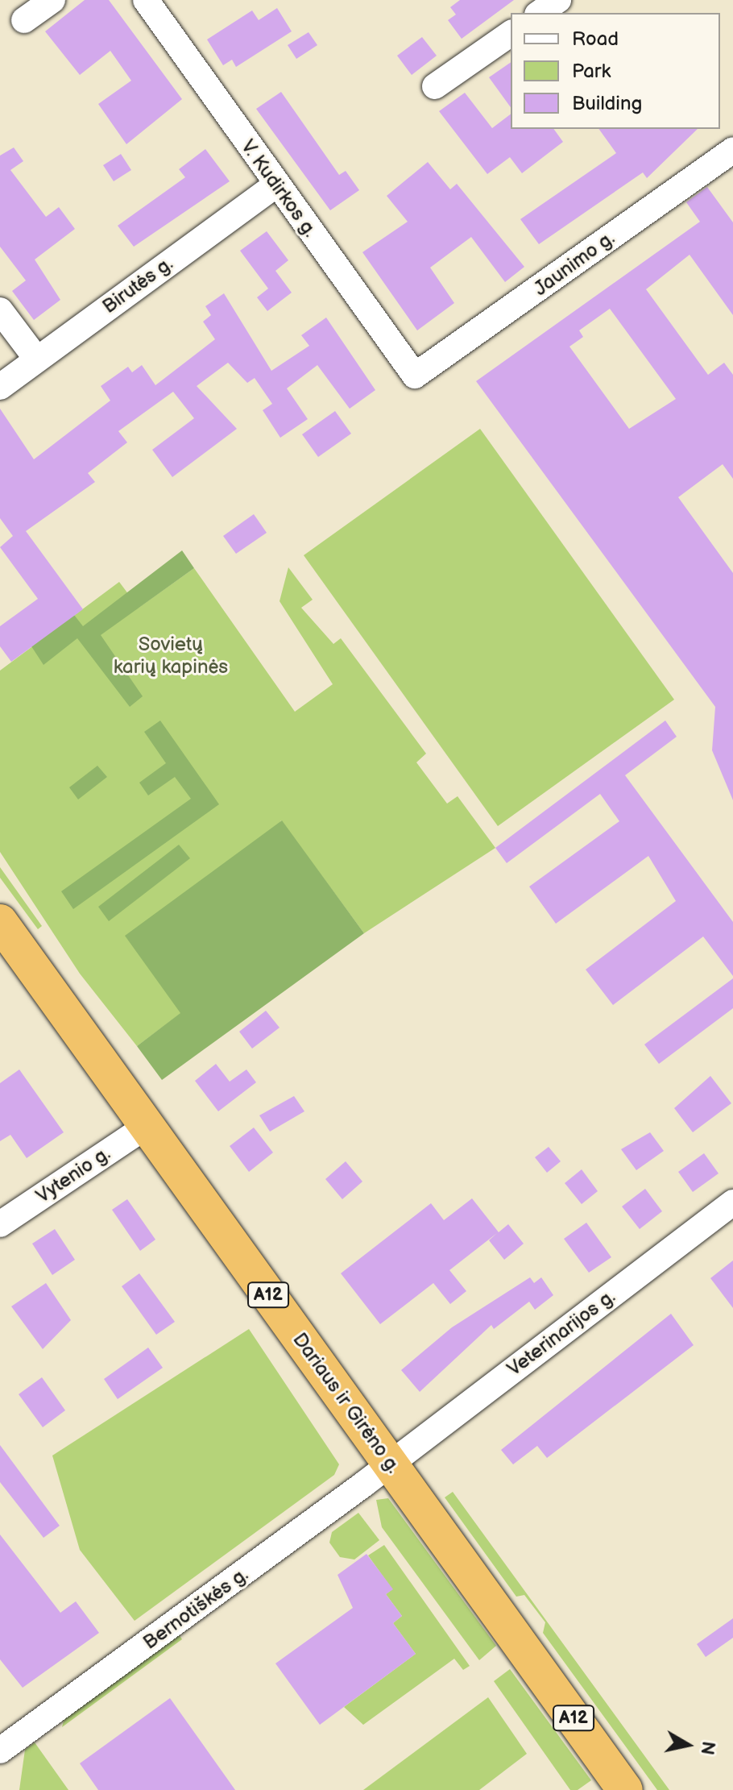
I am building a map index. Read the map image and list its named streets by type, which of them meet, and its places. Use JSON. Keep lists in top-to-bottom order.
{
  "streets": {
    "highway": ["A12", "Dariaus ir Girėno g."],
    "street": [
      "V. Kudirkos g.",
      "Jaunimo g.",
      "Birutės g.",
      "Vytenio g.",
      "Veterinarijos g.",
      "Bernotiškės g."
    ]
  },
  "crossings": [
    ["V. Kudirkos g.", "Jaunimo g."],
    ["V. Kudirkos g.", "Birutės g."],
    ["Vytenio g.", "Dariaus ir Girėno g."],
    ["Veterinarijos g.", "Dariaus ir Girėno g."],
    ["Veterinarijos g.", "Bernotiškės g."],
    ["Dariaus ir Girėno g.", "Bernotiškės g."]
  ],
  "parks": ["Sovietų karių kapinės"],
  "legend": ["Road", "Park", "Building"],
  "north": "right"
}
